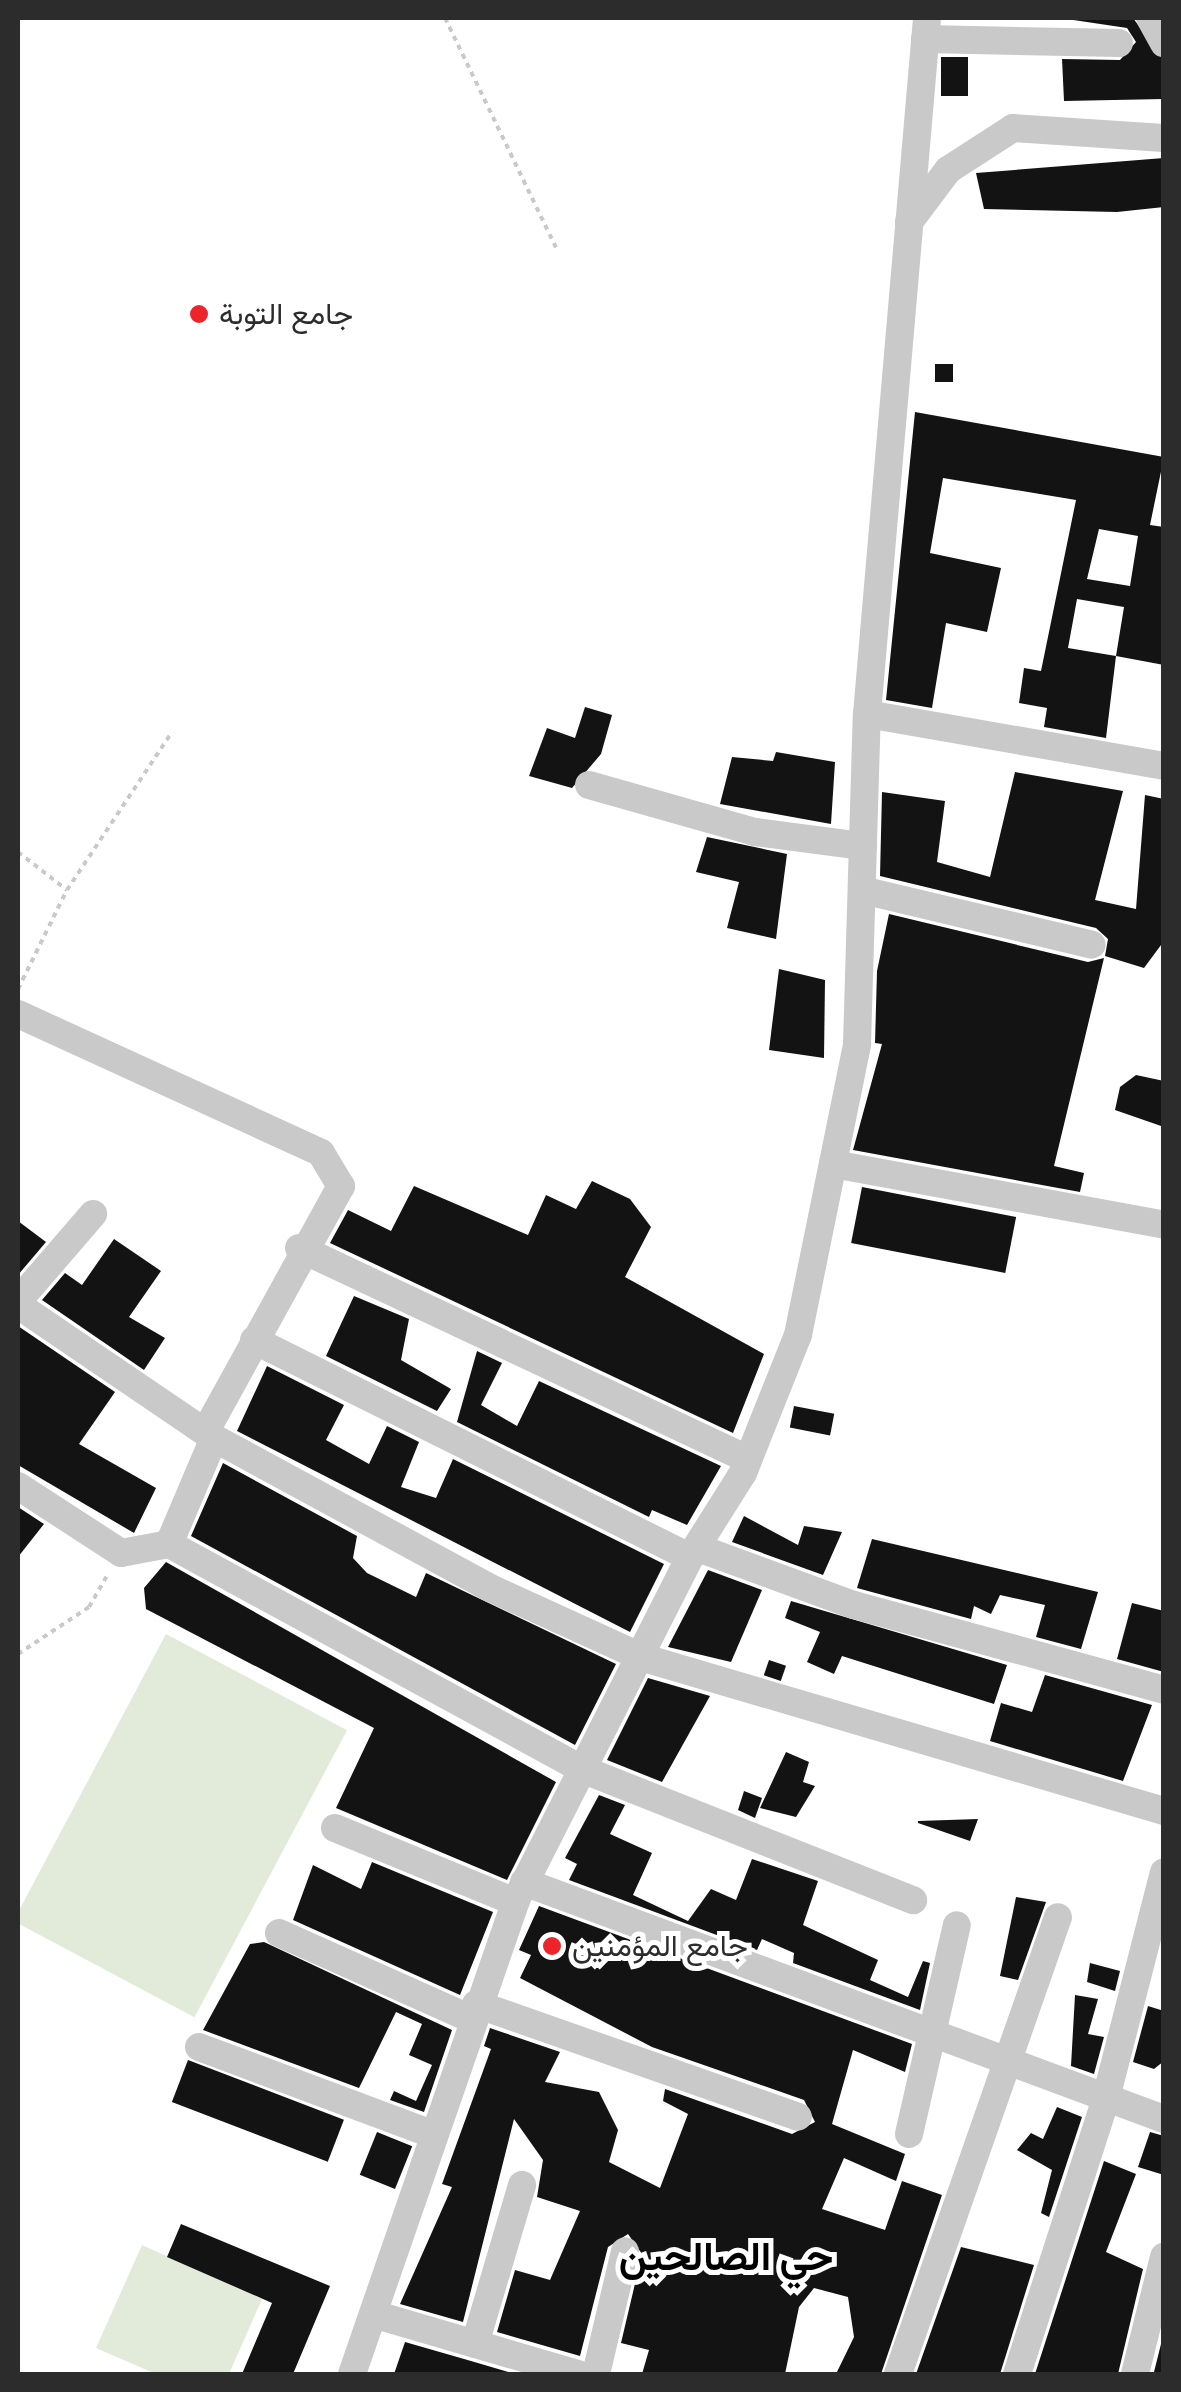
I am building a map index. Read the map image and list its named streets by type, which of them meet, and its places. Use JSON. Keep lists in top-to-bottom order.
{
  "districts": ["حي الصالحين"],
  "places": ["جامع التوبة", "جامع المؤمنين"]
}
